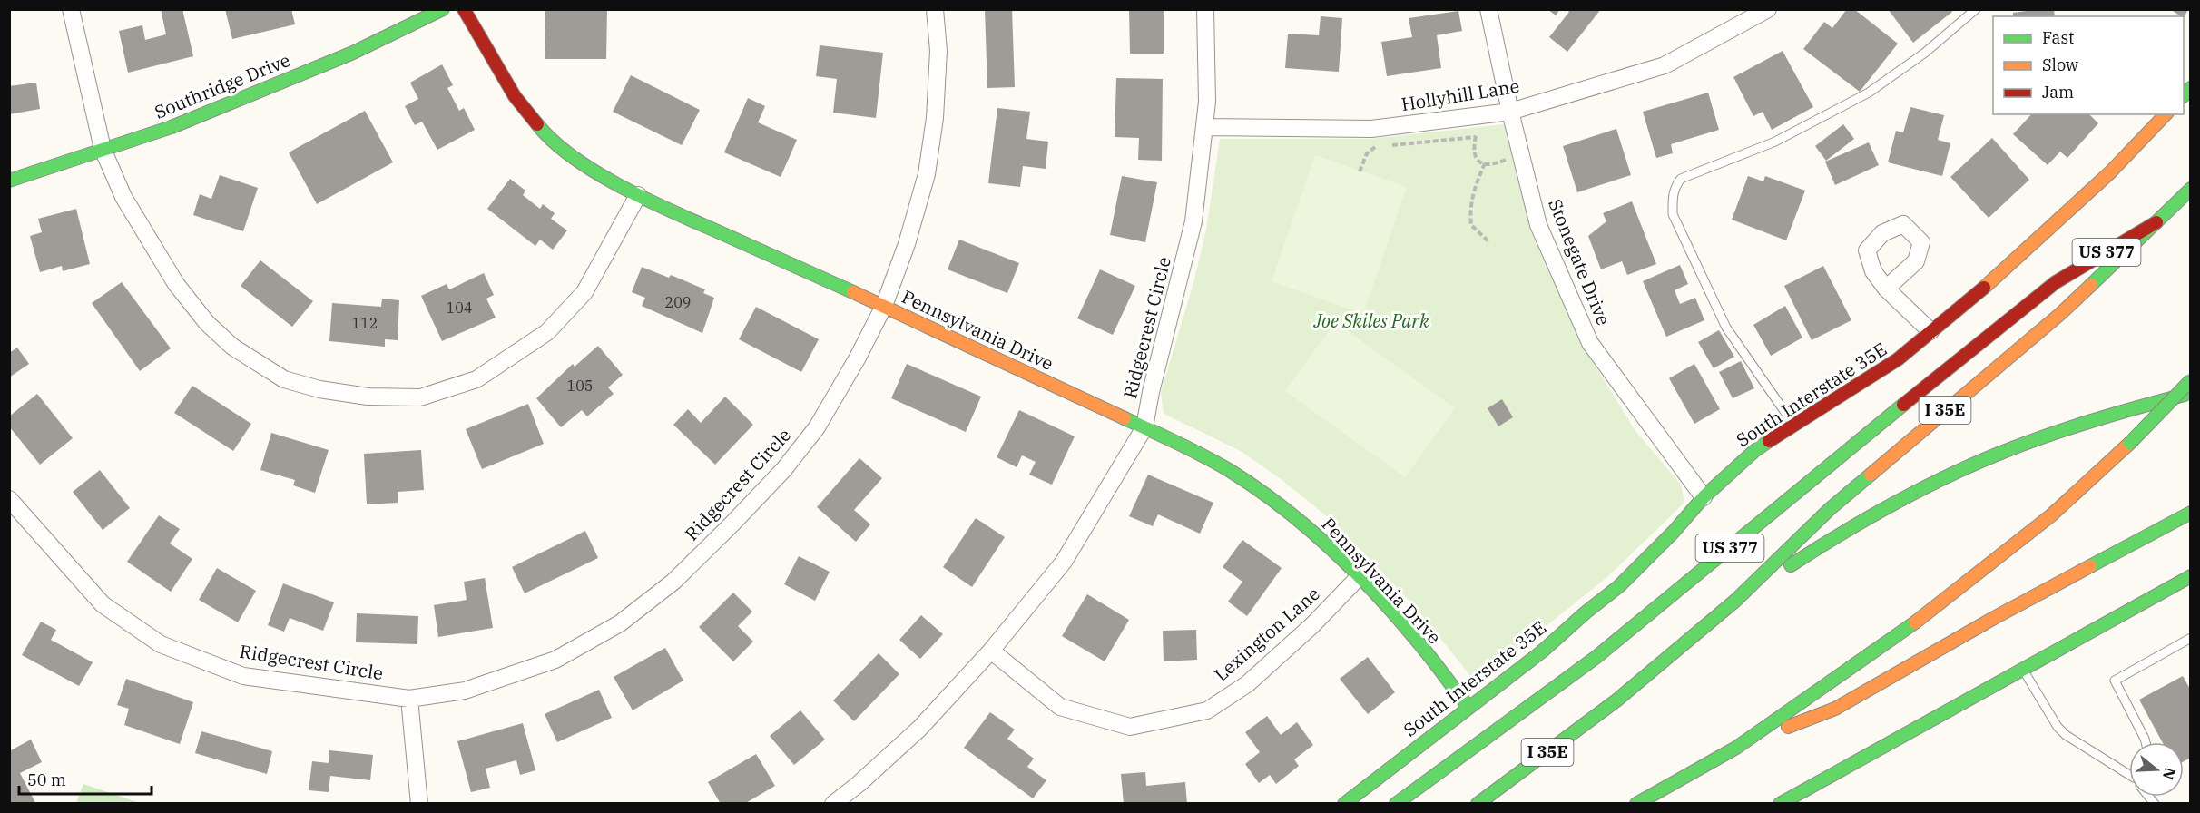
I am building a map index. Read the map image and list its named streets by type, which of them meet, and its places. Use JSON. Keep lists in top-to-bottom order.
{
  "streets": {
    "main road": [
      "Southridge Drive",
      "US 377",
      "Pennsylvania Drive",
      "South Interstate 35E",
      "I 35E"
    ],
    "street": [
      "Hollyhill Lane",
      "Stonegate Drive",
      "Ridgecrest Circle",
      "Lexington Lane"
    ]
  },
  "crossings": [
    ["Hollyhill Lane", "Stonegate Drive"],
    ["Hollyhill Lane", "Ridgecrest Circle"],
    ["US 377", "I 35E"],
    ["Stonegate Drive", "South Interstate 35E"],
    ["Ridgecrest Circle", "Pennsylvania Drive"],
    ["Ridgecrest Circle", "Lexington Lane"],
    ["Pennsylvania Drive", "South Interstate 35E"],
    ["Pennsylvania Drive", "Lexington Lane"]
  ],
  "parks": ["Joe Skiles Park"],
  "house_numbers": [
    "209",
    "104",
    "112",
    "105"
  ],
  "legend": ["Fast", "Slow", "Jam"],
  "scale_bar": "50 m",
  "north": "right"
}
